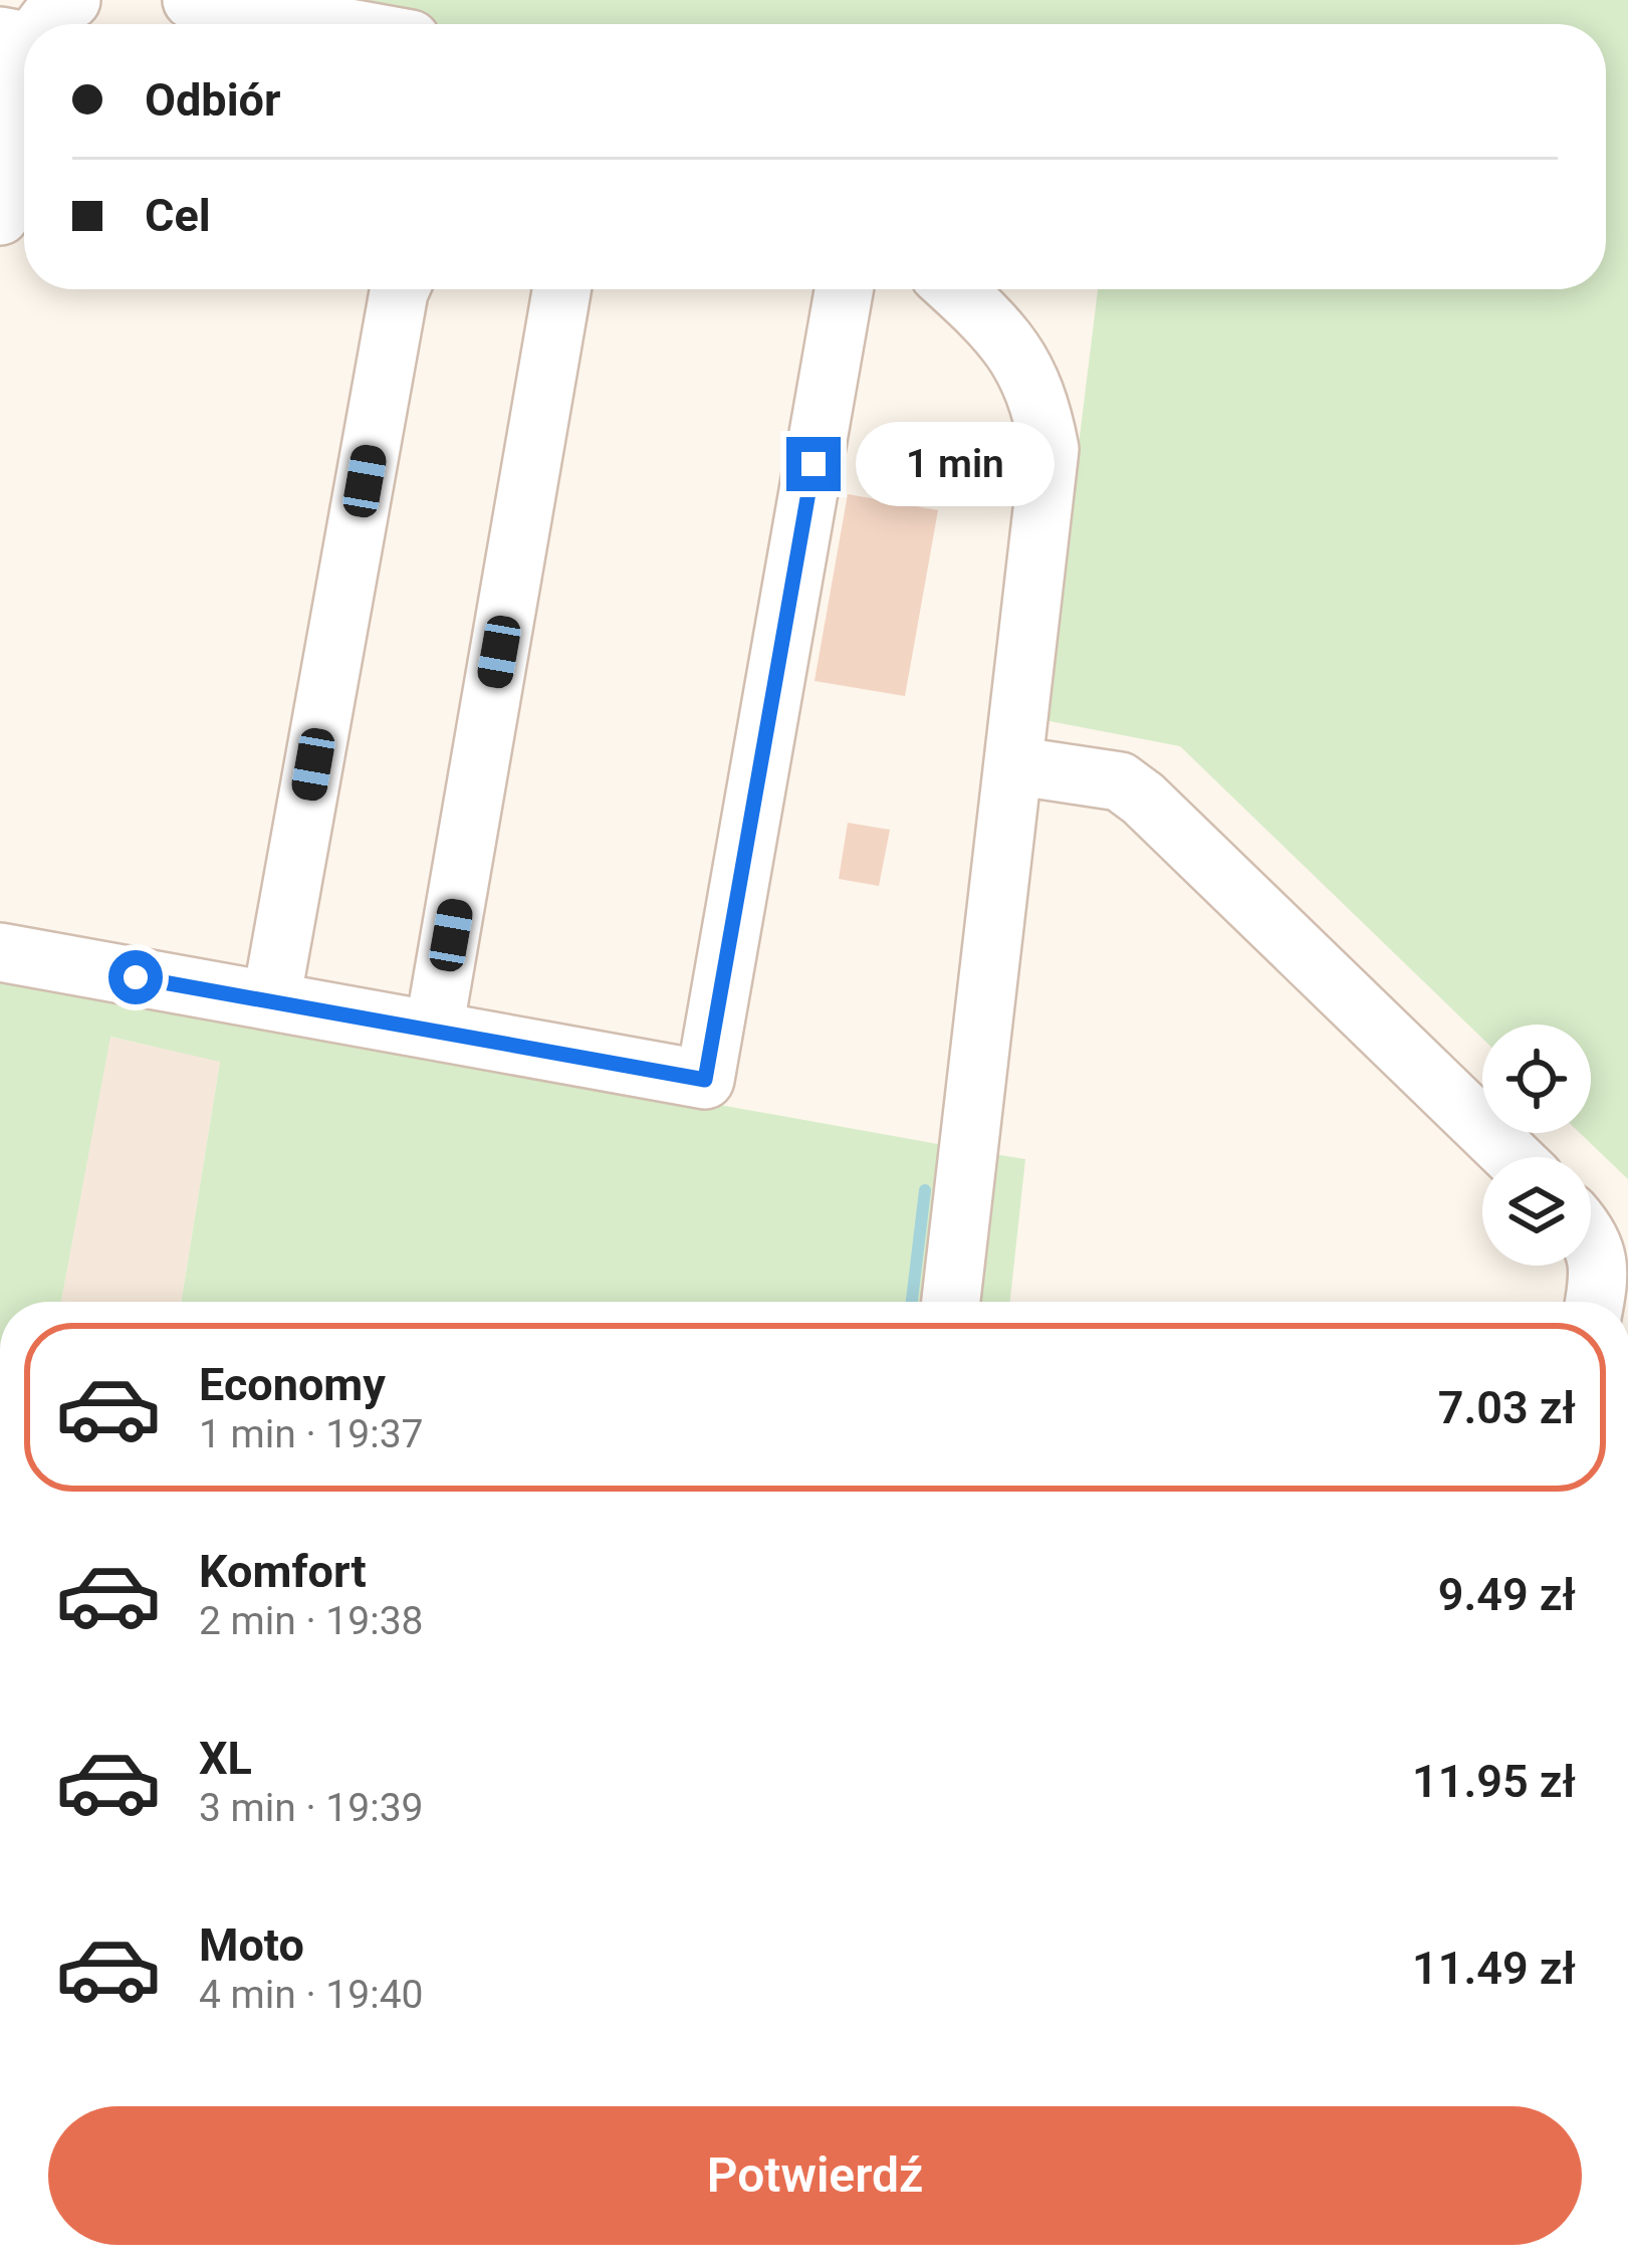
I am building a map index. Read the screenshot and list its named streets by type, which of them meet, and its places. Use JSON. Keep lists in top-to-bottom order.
{
  "page": {
    "banner": ["Odbiór", "Cel"],
    "bubble": "1 min",
    "list": [
      {
        "name": "Economy",
        "note": "1 min · 19:37",
        "value": "7.03 zł"
      },
      {
        "name": "Komfort",
        "note": "2 min · 19:38",
        "value": "9.49 zł"
      },
      {
        "name": "XL",
        "note": "3 min · 19:39",
        "value": "11.95 zł"
      },
      {
        "name": "Moto",
        "note": "4 min · 19:40",
        "value": "11.49 zł"
      }
    ],
    "buttons": "Potwierdź"
  }
}
